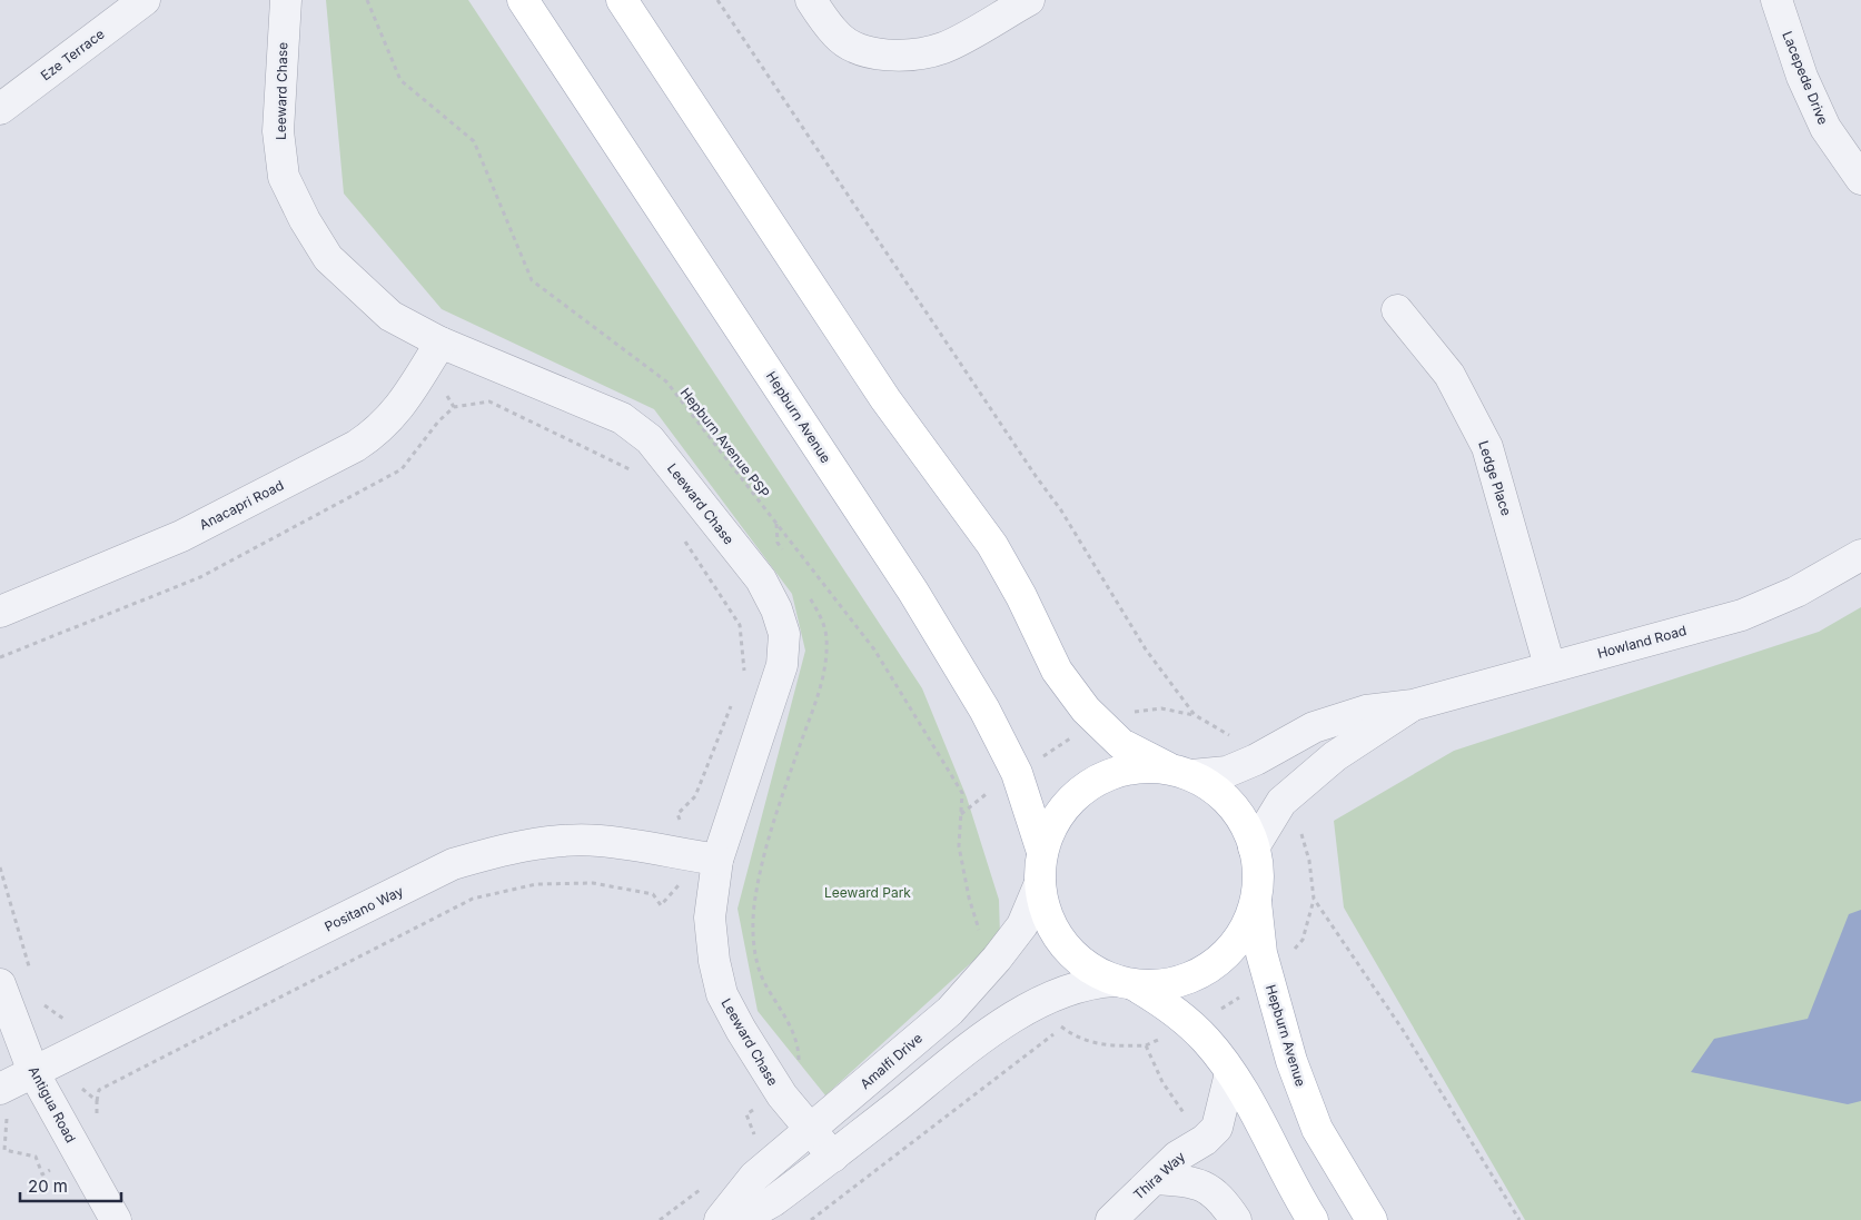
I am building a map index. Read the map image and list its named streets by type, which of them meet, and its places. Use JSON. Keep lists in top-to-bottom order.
{
  "streets": {
    "main road": ["Hepburn Avenue"],
    "street": [
      "Eze Terrace",
      "Lacepede Drive",
      "Leeward Chase",
      "Ledge Place",
      "Anacapri Road",
      "Howland Road",
      "Positano Way",
      "Amalfi Drive",
      "Antigua Road",
      "Thira Way"
    ],
    "path": ["Hepburn Avenue PSP"]
  },
  "crossings": [
    ["Leeward Chase", "Anacapri Road"],
    ["Leeward Chase", "Positano Way"],
    ["Leeward Chase", "Amalfi Drive"],
    ["Ledge Place", "Howland Road"],
    ["Positano Way", "Antigua Road"]
  ],
  "parks": ["Leeward Park"],
  "scale_bar": "20 m"
}
